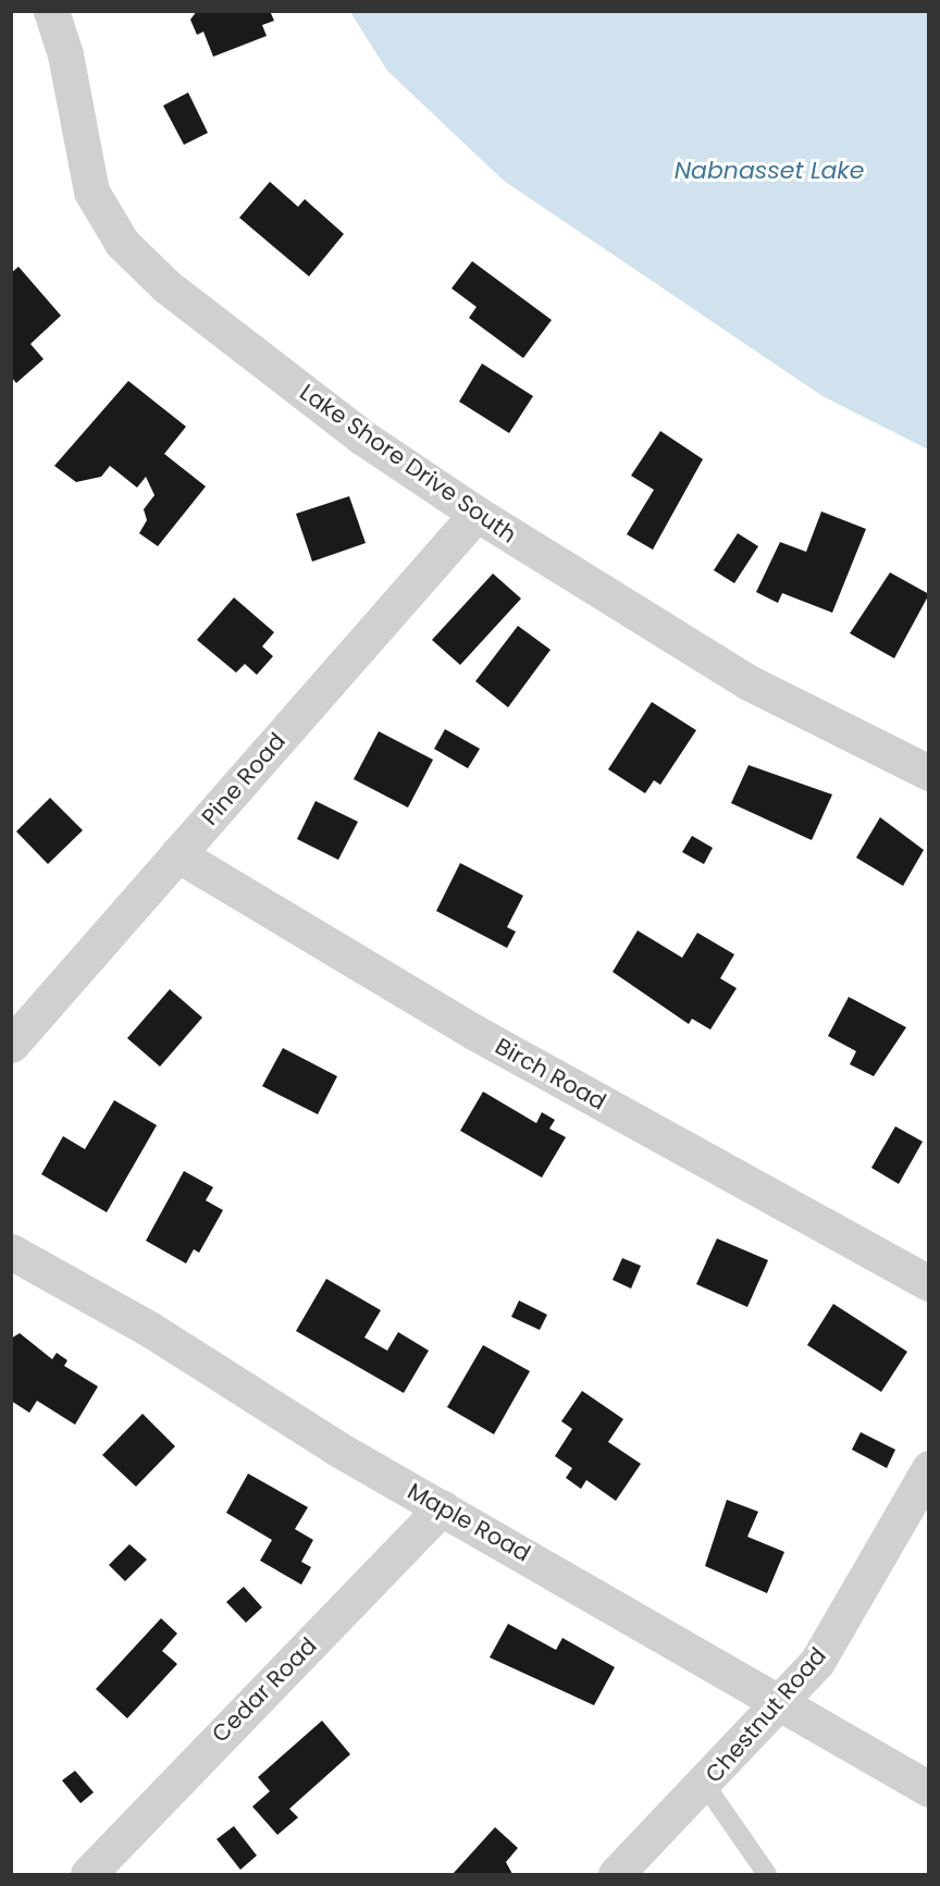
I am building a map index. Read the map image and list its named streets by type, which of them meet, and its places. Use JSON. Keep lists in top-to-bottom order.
{
  "streets": {
    "street": [
      "Lake Shore Drive South",
      "Pine Road",
      "Birch Road",
      "Maple Road",
      "Cedar Road",
      "Chestnut Road"
    ]
  },
  "crossings": [
    ["Lake Shore Drive South", "Pine Road"],
    ["Pine Road", "Birch Road"],
    ["Maple Road", "Cedar Road"],
    ["Maple Road", "Chestnut Road"]
  ],
  "water": ["Nabnasset Lake"]
}
